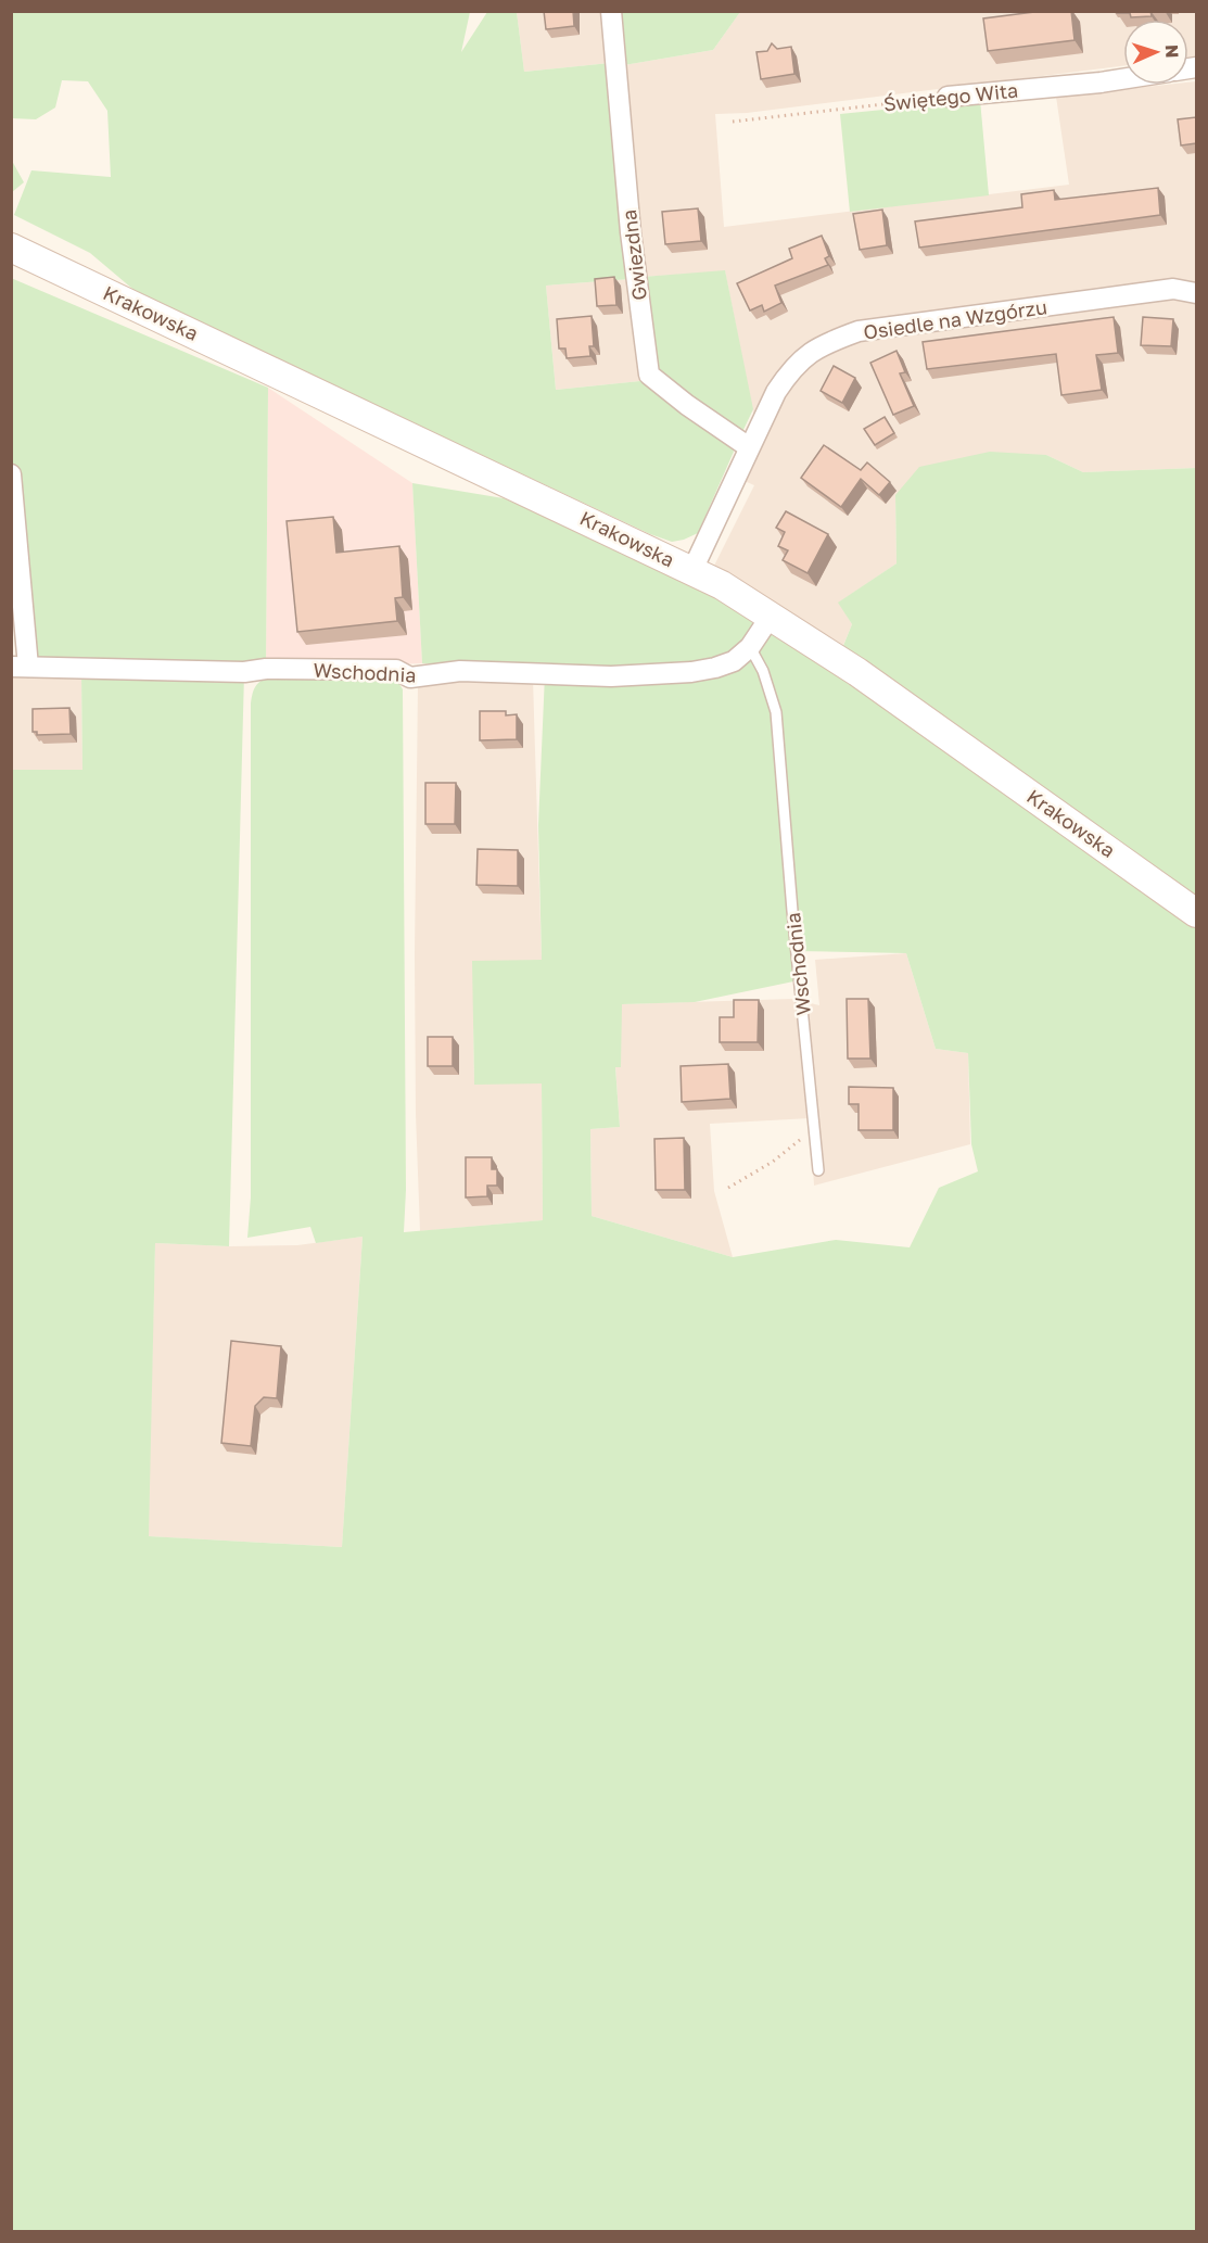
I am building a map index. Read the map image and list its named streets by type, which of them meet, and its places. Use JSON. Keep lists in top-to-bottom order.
{
  "streets": {
    "main road": ["Krakowska"],
    "street": [
      "Świętego Wita",
      "Gwiezdna",
      "Osiedle na Wzgórzu",
      "Wschodnia"
    ]
  },
  "crossings": [
    ["Gwiezdna", "Osiedle na Wzgórzu"],
    ["Krakowska", "Osiedle na Wzgórzu"],
    ["Krakowska", "Wschodnia"]
  ],
  "north": "right"
}
